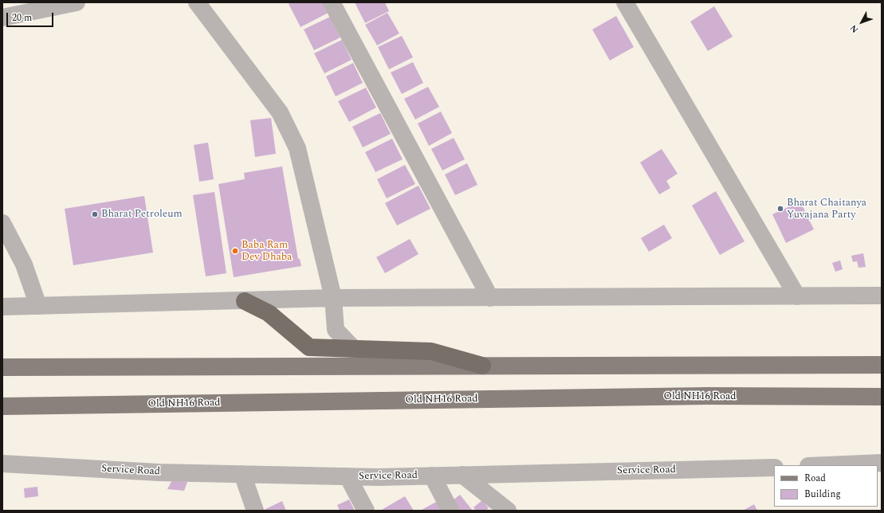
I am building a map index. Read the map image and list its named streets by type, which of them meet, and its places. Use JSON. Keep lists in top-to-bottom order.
{
  "streets": {
    "main road": ["Old NH16 Road"],
    "street": ["Service Road"]
  },
  "places": ["Bharat Chaitanya Yuvajana Party", "Bharat Petroleum", "Baba Ram Dev Dhaba"],
  "legend": ["Road", "Building"],
  "scale_bar": "20 m",
  "north": "bottom left"
}
